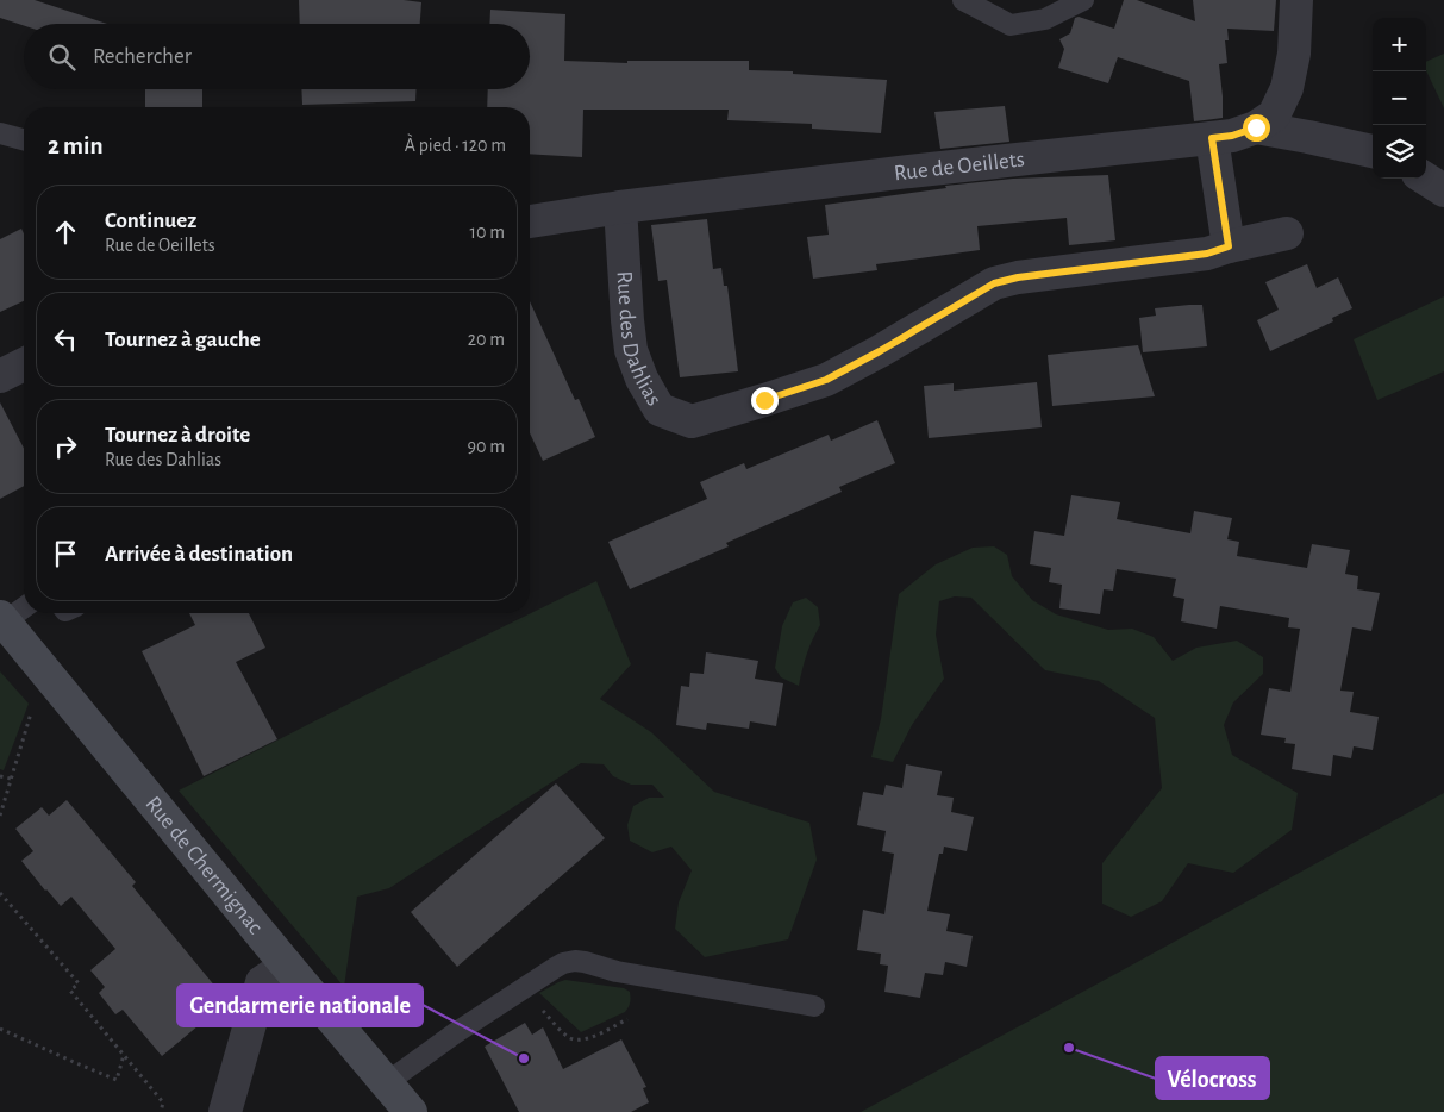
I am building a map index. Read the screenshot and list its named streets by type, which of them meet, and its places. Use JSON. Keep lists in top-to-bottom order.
{
  "streets": {
    "street": ["Rue de Oeillets", "Rue des Dahlias", "Rue de Chermignac"]
  },
  "crossings": [
    ["Rue de Oeillets", "Rue des Dahlias"]
  ],
  "places": ["Vélocross", "Gendarmerie nationale"],
  "page": {
    "map_buttons": ["+", "−"],
    "search": "Rechercher",
    "heading": ["2 min", "À pied · 120 m"],
    "list": [
      ["Continuez", "Rue de Oeillets", "10 m"],
      ["Tournez à gauche", "20 m"],
      ["Tournez à droite", "Rue des Dahlias", "90 m"],
      "Arrivée à destination"
    ]
  }
}
